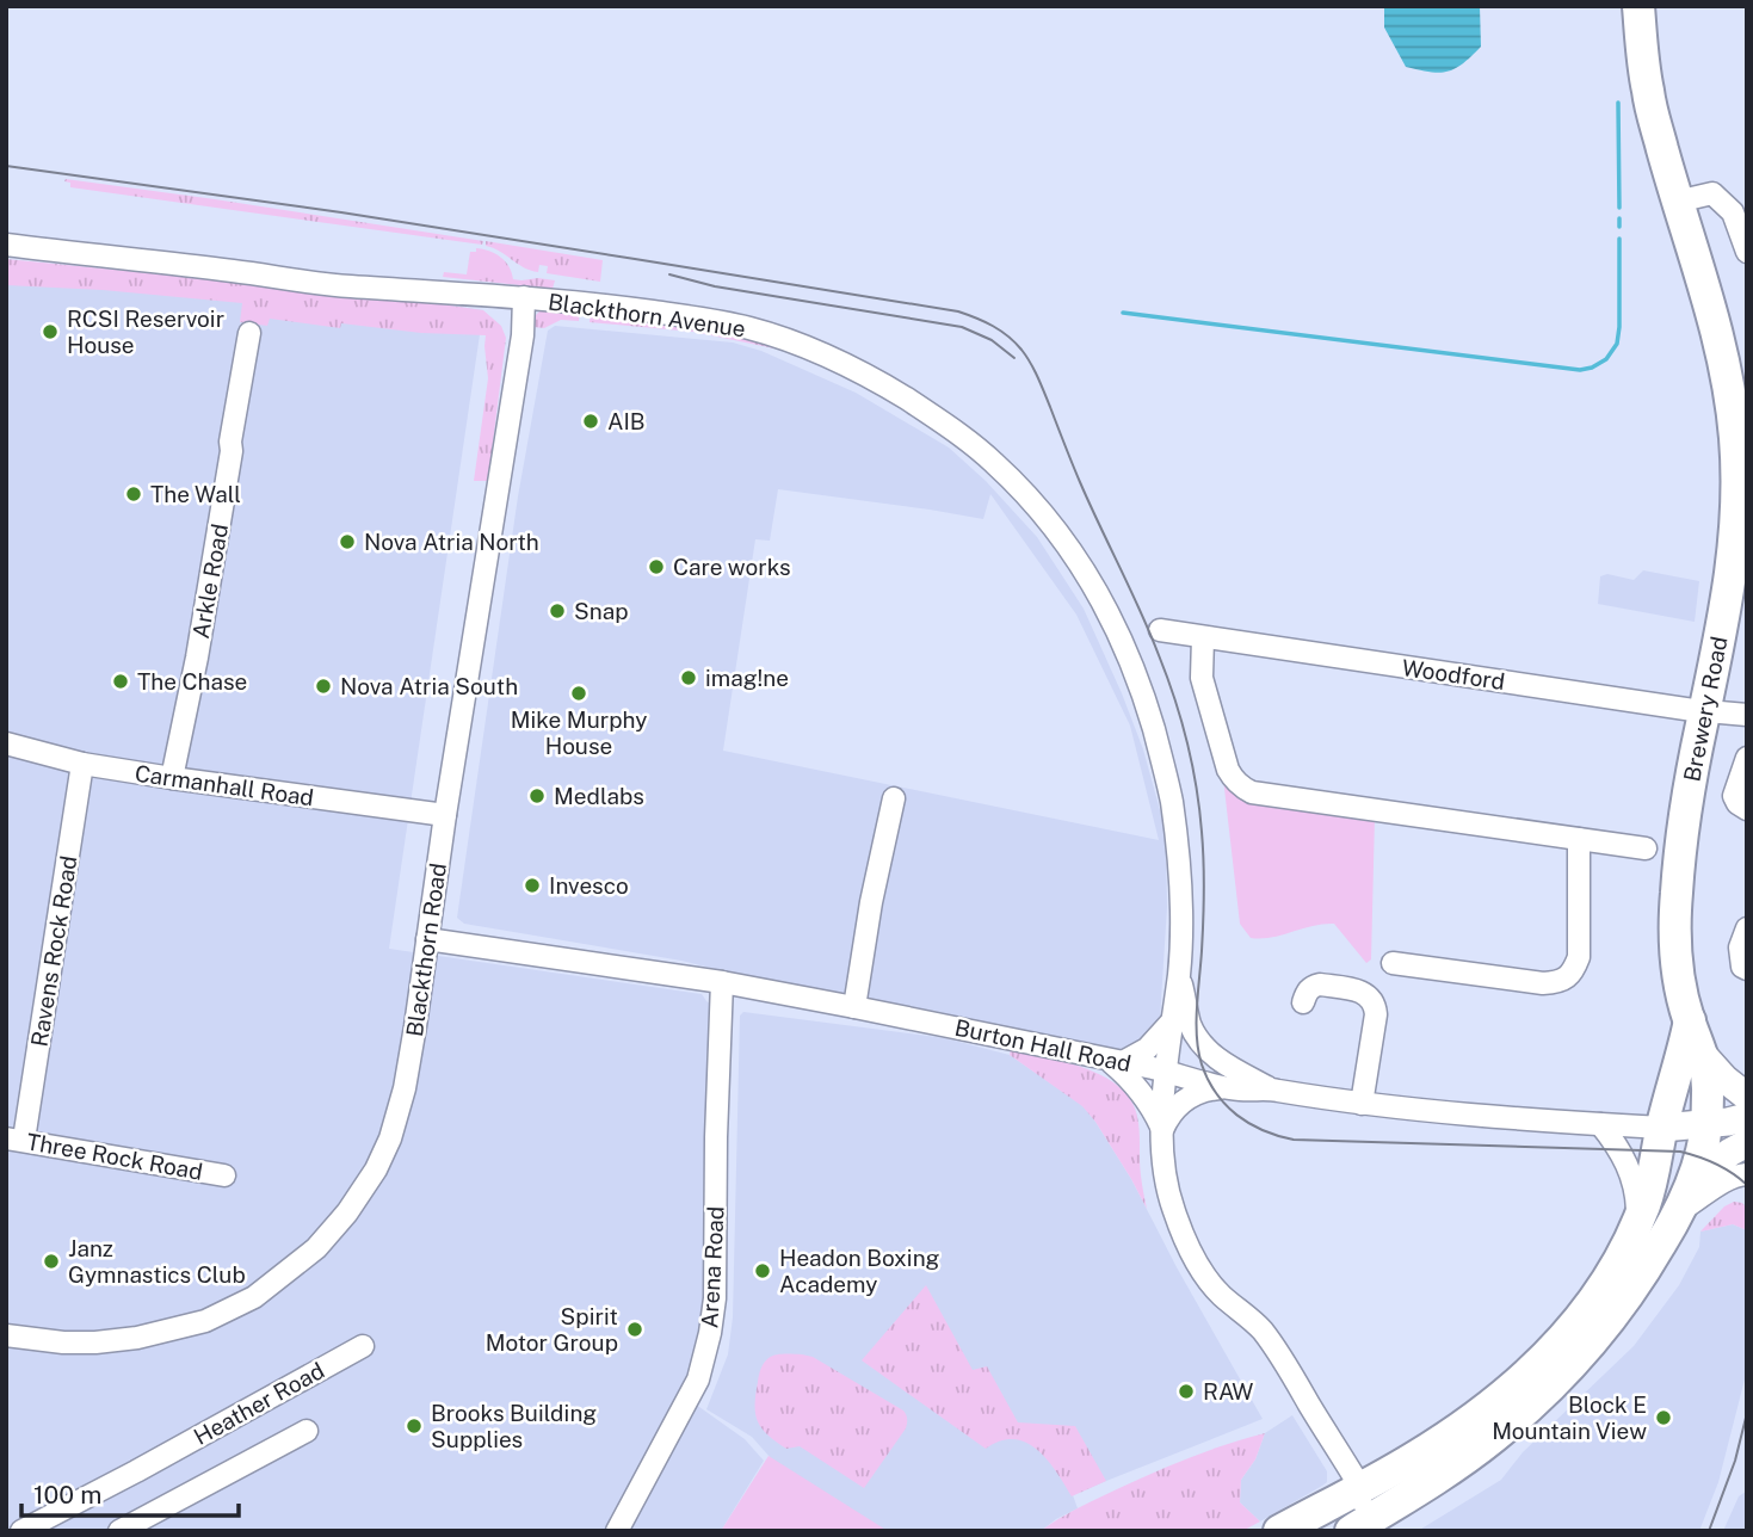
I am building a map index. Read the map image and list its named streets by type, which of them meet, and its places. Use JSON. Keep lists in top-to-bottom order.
{
  "streets": {
    "highway": ["Brewery Road"],
    "street": [
      "Blackthorn Avenue",
      "Arkle Road",
      "Woodford",
      "Carmanhall Road",
      "Blackthorn Road",
      "Ravens Rock Road",
      "Burton Hall Road",
      "Three Rock Road",
      "Arena Road",
      "Heather Road"
    ]
  },
  "crossings": [
    ["Blackthorn Avenue", "Brewery Road"],
    ["Blackthorn Avenue", "Blackthorn Road"],
    ["Blackthorn Avenue", "Burton Hall Road"],
    ["Arkle Road", "Carmanhall Road"],
    ["Woodford", "Brewery Road"],
    ["Brewery Road", "Burton Hall Road"],
    ["Carmanhall Road", "Blackthorn Road"],
    ["Carmanhall Road", "Ravens Rock Road"],
    ["Blackthorn Road", "Burton Hall Road"],
    ["Ravens Rock Road", "Three Rock Road"],
    ["Burton Hall Road", "Arena Road"]
  ],
  "places": [
    "RCSI Reservoir House",
    "AIB",
    "The Wall",
    "Nova Atria North",
    "Care works",
    "Snap",
    "imag!ne",
    "The Chase",
    "Nova Atria South",
    "Mike Murphy House",
    "Medlabs",
    "Invesco",
    "Janz Gymnastics Club",
    "Headon Boxing Academy",
    "Spirit Motor Group",
    "RAW",
    "Block E Mountain View",
    "Brooks Building Supplies"
  ],
  "scale_bar": "100 m"
}
